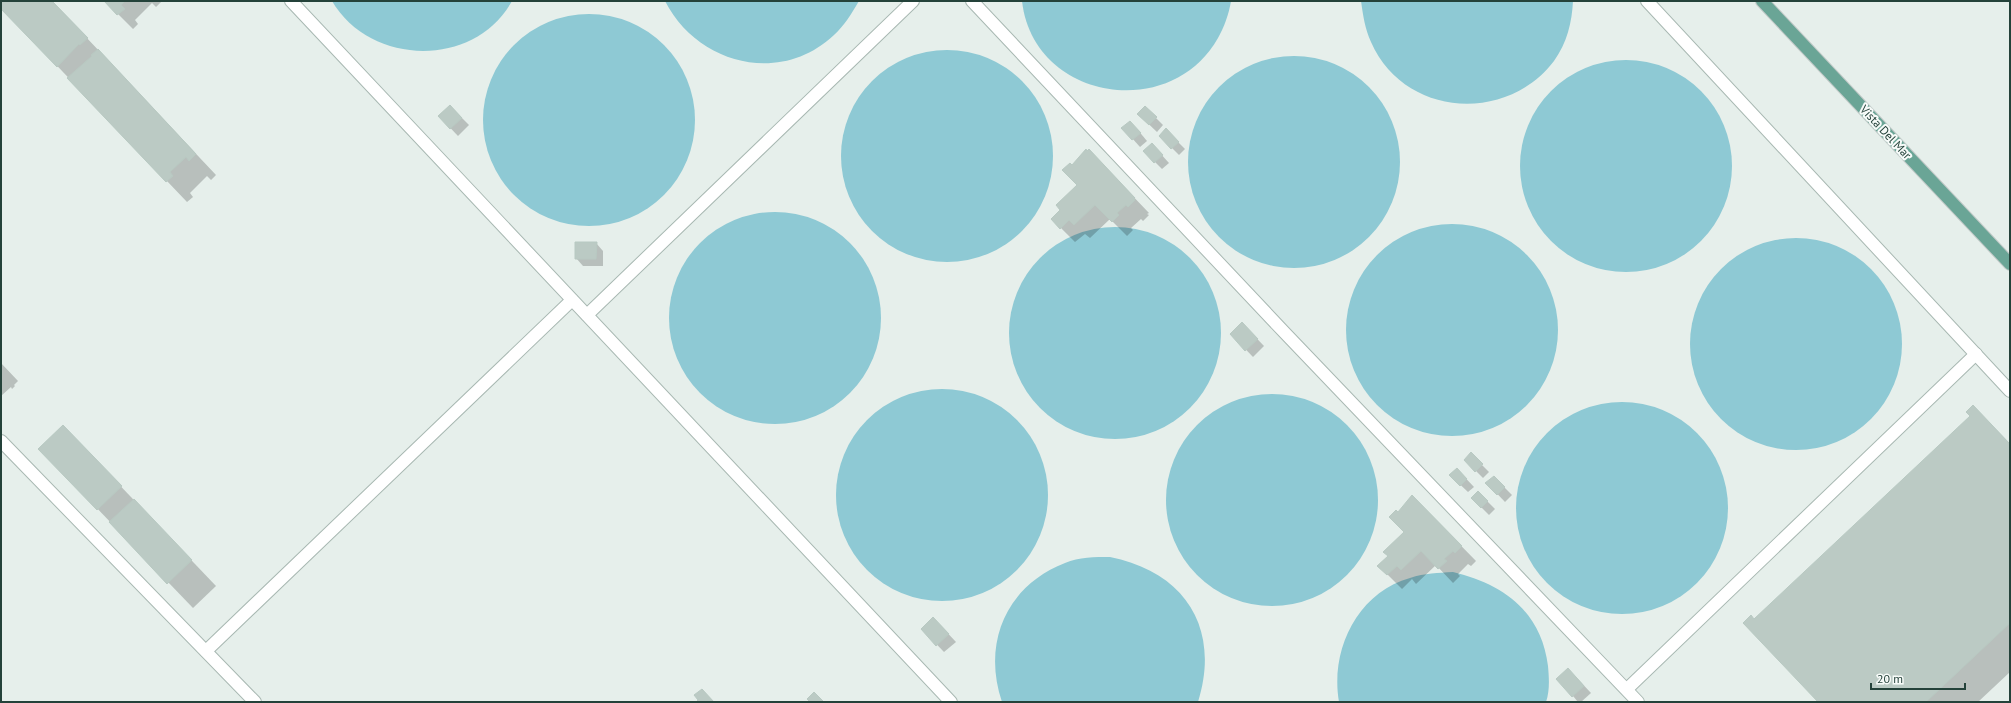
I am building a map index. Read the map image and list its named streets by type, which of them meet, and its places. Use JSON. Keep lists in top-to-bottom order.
{
  "streets": {
    "main road": ["Vista Del Mar"]
  },
  "scale_bar": "20 m"
}
